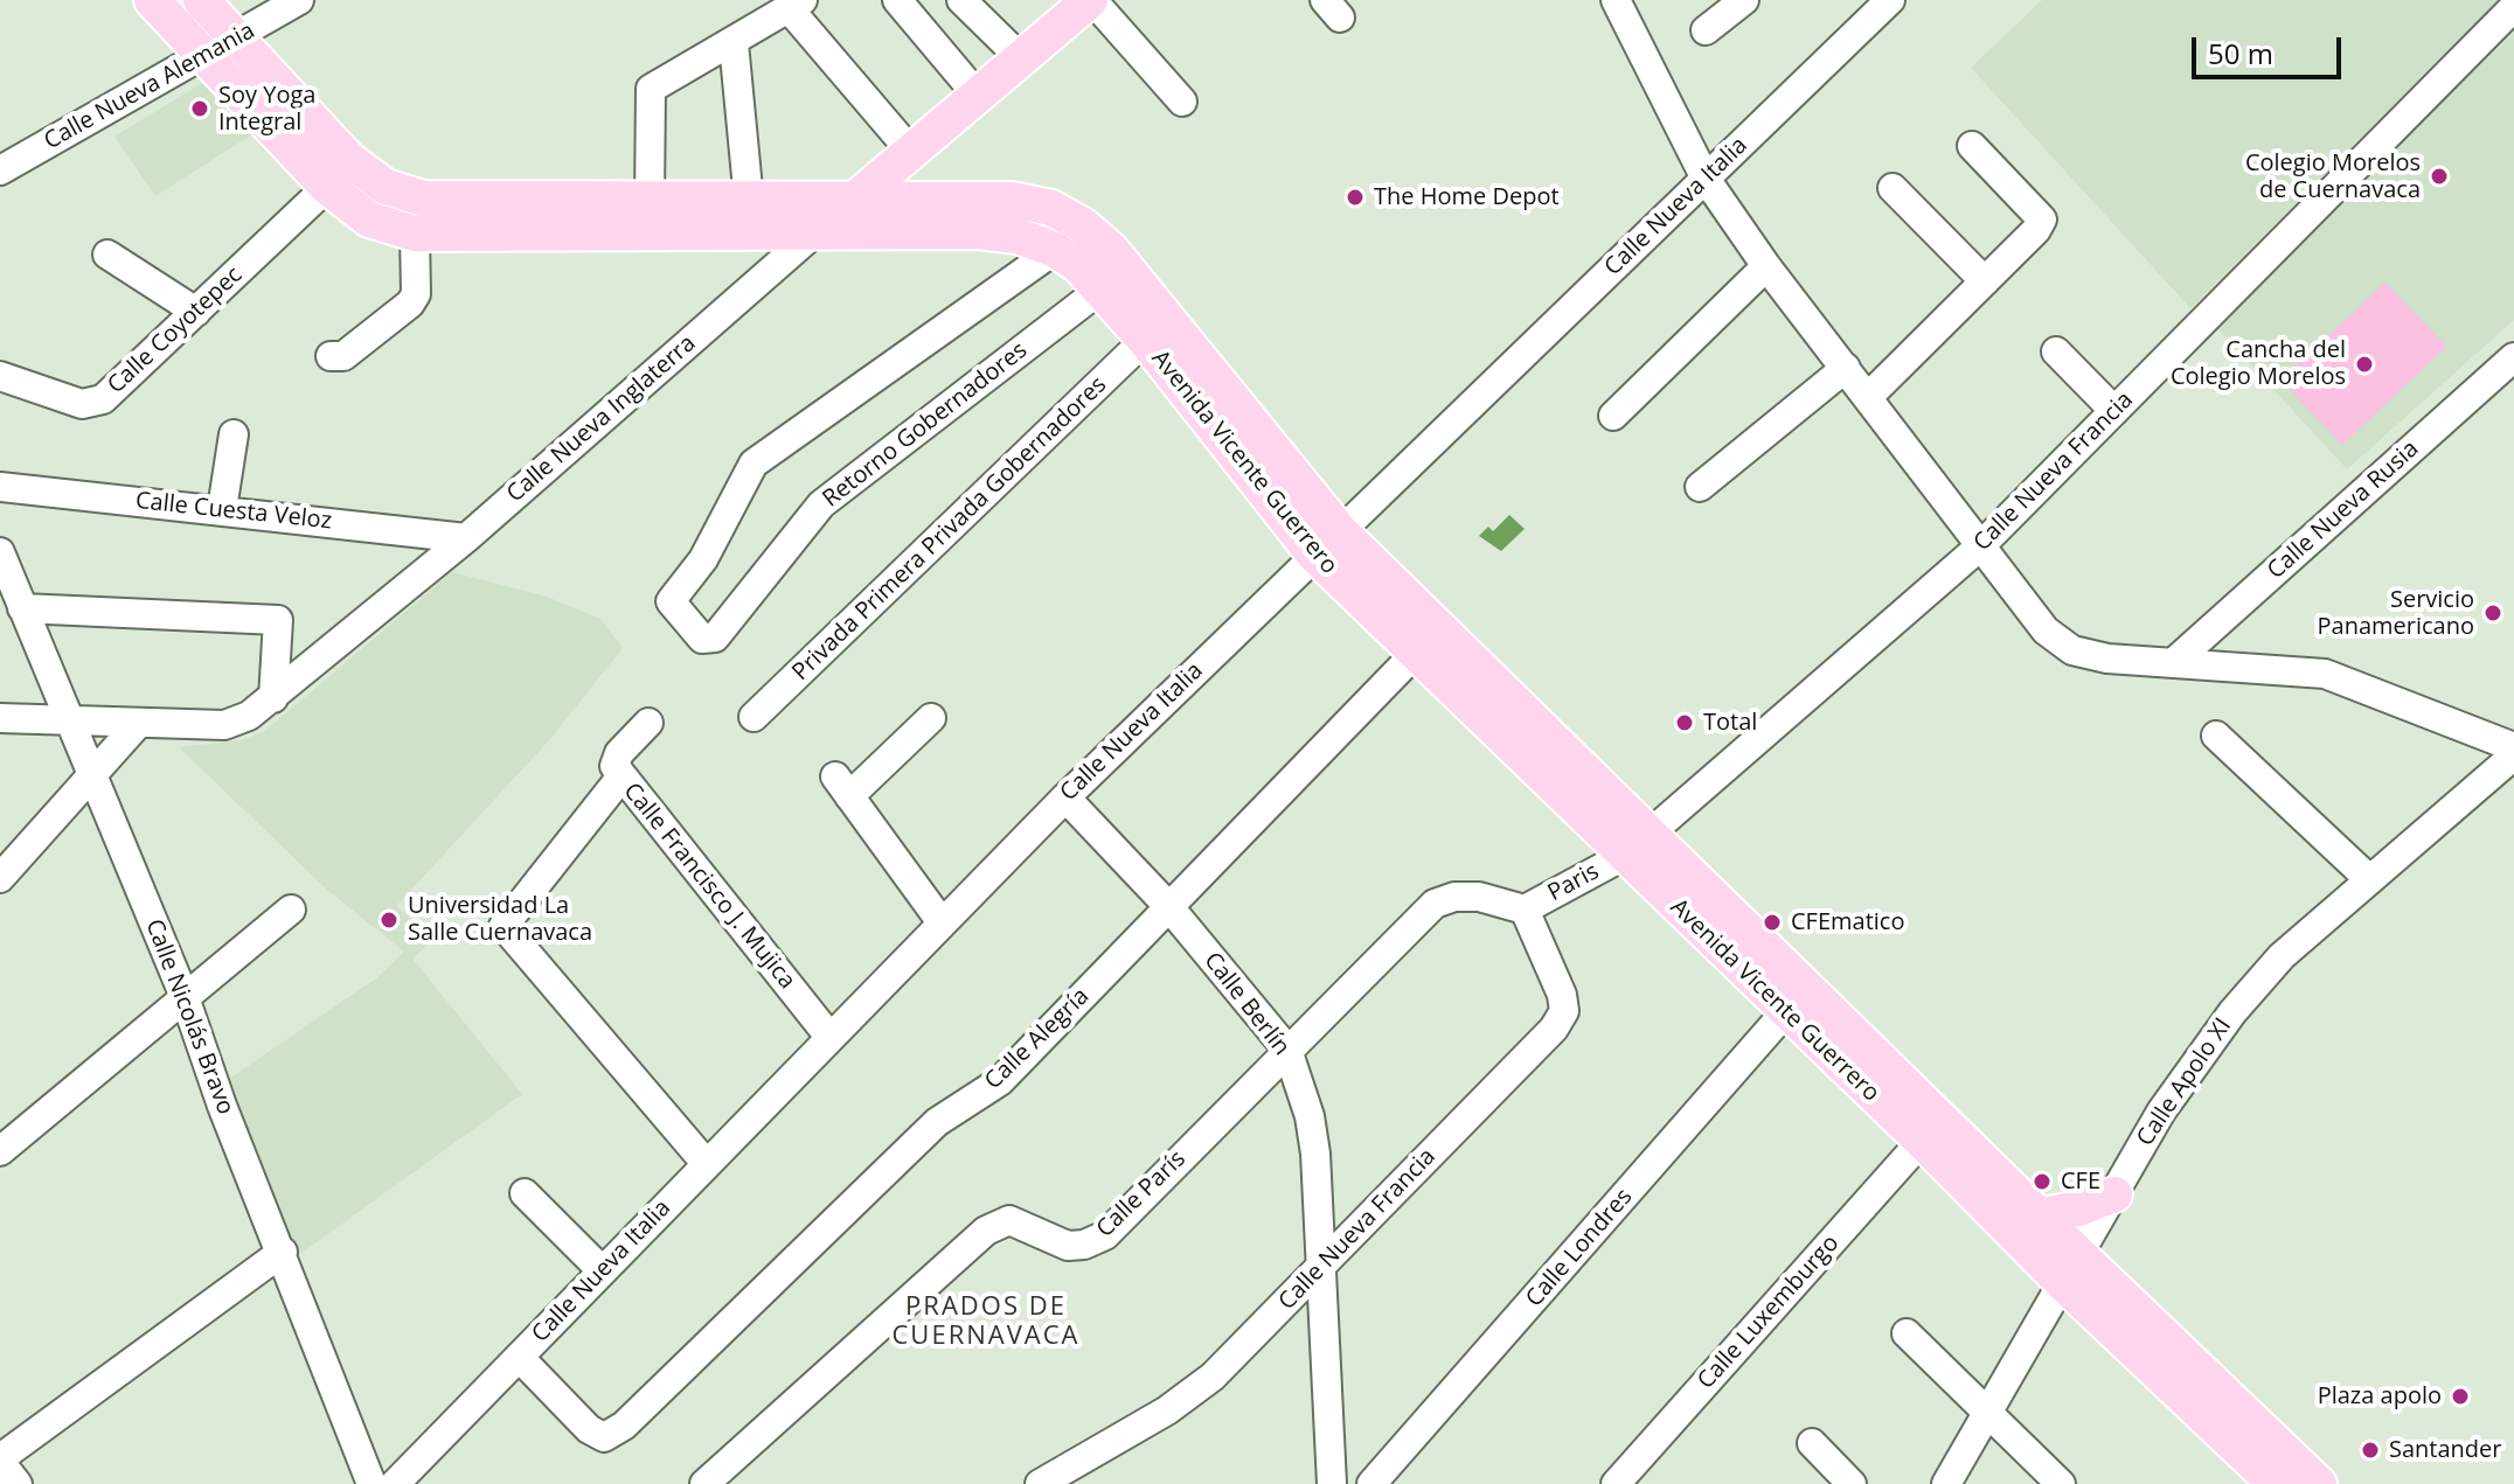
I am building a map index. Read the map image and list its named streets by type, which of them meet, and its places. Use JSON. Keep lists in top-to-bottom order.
{
  "streets": {
    "main road": ["Calle Nueva Inglaterra", "Avenida Vicente Guerrero"],
    "street": [
      "Calle Nueva Alemania",
      "Calle Nueva Italia",
      "Calle Coyotepec",
      "Retorno Gobernadores",
      "Calle Nueva Francia",
      "Calle Nueva Rusia",
      "Calle Cuesta Veloz",
      "Privada Primera Privada Gobernadores",
      "Paris",
      "Calle Francisco J. Mujica",
      "Calle Berlín",
      "Calle Nicolás Bravo",
      "Calle Alegría",
      "Calle Apolo XI",
      "Calle París",
      "Calle Londres",
      "Calle Luxemburgo"
    ]
  },
  "crossings": [
    ["Calle Nueva Alemania", "Avenida Vicente Guerrero"],
    ["Calle Nueva Italia", "Avenida Vicente Guerrero"],
    ["Calle Nueva Italia", "Calle Francisco J. Mujica"],
    ["Calle Nueva Italia", "Calle Berlín"],
    ["Calle Nueva Italia", "Calle Alegría"],
    ["Calle Coyotepec", "Avenida Vicente Guerrero"],
    ["Calle Nueva Inglaterra", "Avenida Vicente Guerrero"],
    ["Calle Nueva Inglaterra", "Calle Cuesta Veloz"],
    ["Calle Nueva Inglaterra", "Calle Nicolás Bravo"],
    ["Retorno Gobernadores", "Avenida Vicente Guerrero"],
    ["Avenida Vicente Guerrero", "Calle Nueva Francia"],
    ["Avenida Vicente Guerrero", "Privada Primera Privada Gobernadores"],
    ["Avenida Vicente Guerrero", "Paris"],
    ["Avenida Vicente Guerrero", "Calle Alegría"],
    ["Avenida Vicente Guerrero", "Calle Apolo XI"],
    ["Avenida Vicente Guerrero", "Calle Londres"],
    ["Avenida Vicente Guerrero", "Calle Luxemburgo"],
    ["Calle Nueva Francia", "Paris"],
    ["Calle Nueva Francia", "Calle Berlín"],
    ["Calle Nueva Francia", "Calle París"],
    ["Paris", "Calle París"],
    ["Calle Berlín", "Calle Alegría"],
    ["Calle Berlín", "Calle París"]
  ],
  "districts": ["PRADOS DE CUERNAVACA"],
  "places": [
    "Soy Yoga Integral",
    "Colegio Morelos de Cuernavaca",
    "The Home Depot",
    "Cancha del Colegio Morelos",
    "Servicio Panamericano",
    "Total",
    "Universidad La Salle Cuernavaca",
    "CFEmatico",
    "CFE",
    "Plaza apolo",
    "Santander"
  ],
  "scale_bar": "50 m"
}
